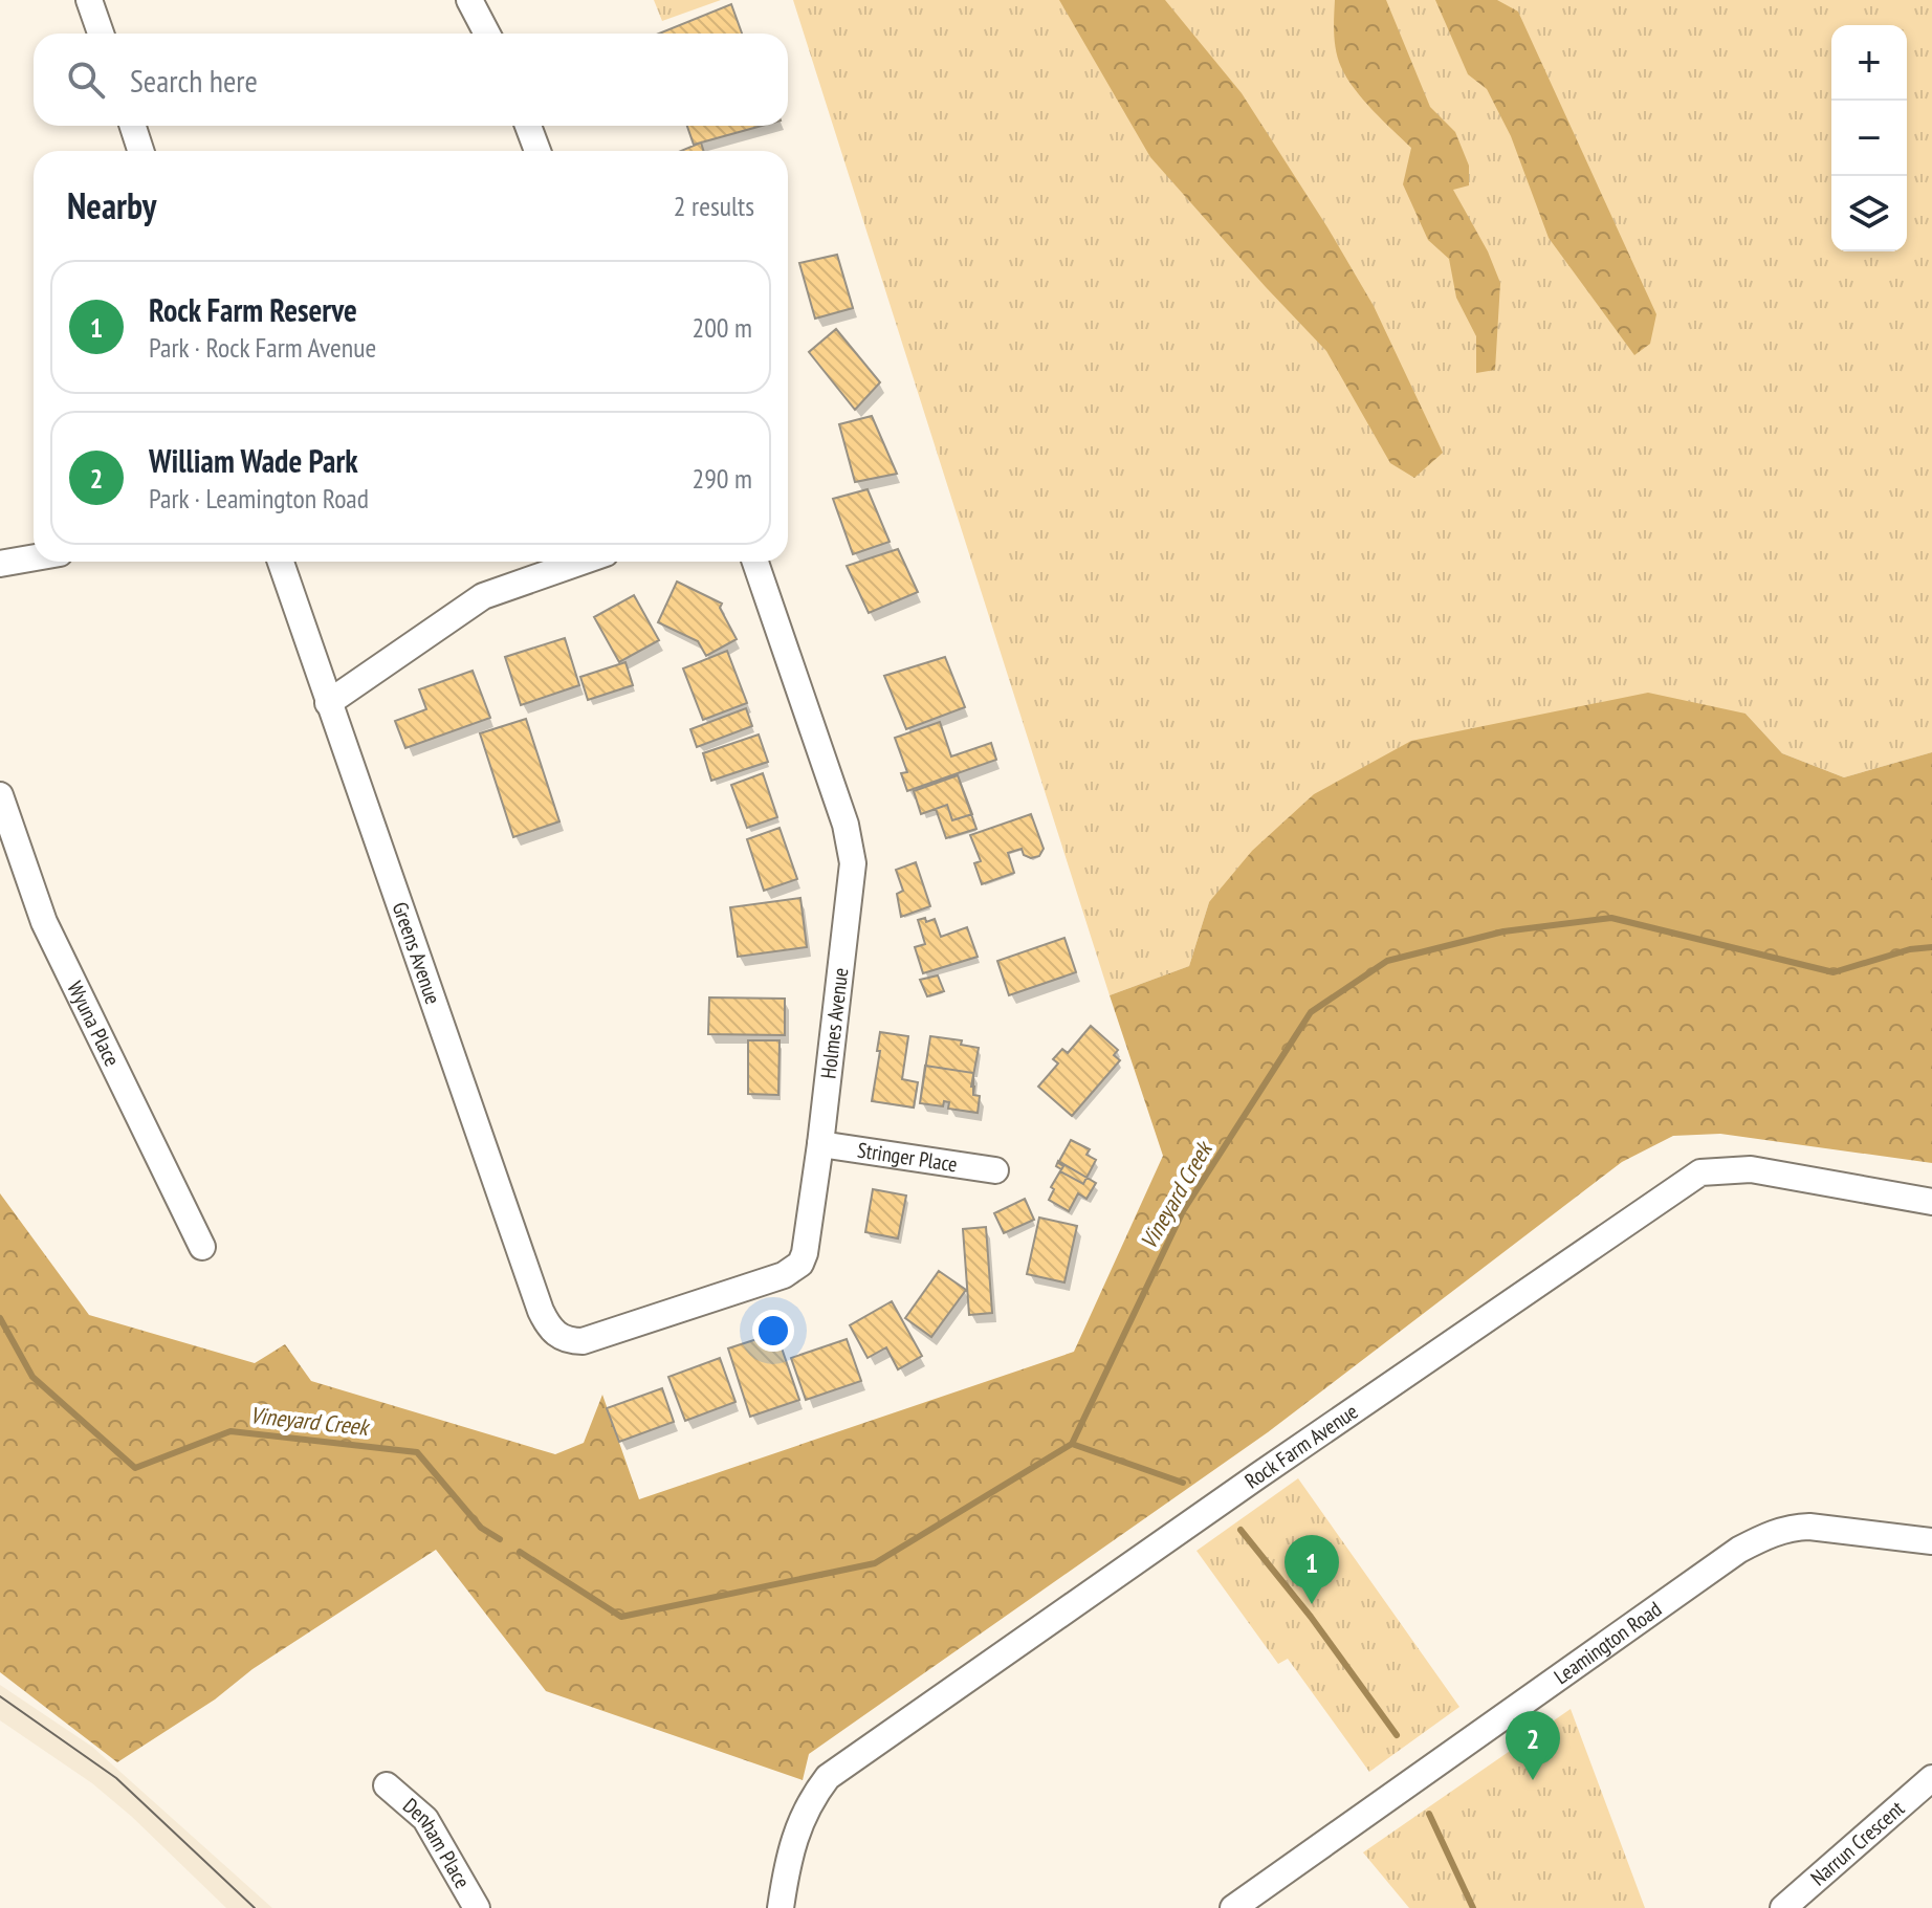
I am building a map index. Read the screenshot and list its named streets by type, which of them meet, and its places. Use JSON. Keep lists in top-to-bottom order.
{
  "streets": {
    "street": [
      "Greens Avenue",
      "Holmes Avenue",
      "Wyuna Place",
      "Stringer Place",
      "Rock Farm Avenue",
      "Leamington Road",
      "Narrun Crescent",
      "Denham Place"
    ]
  },
  "crossings": [
    ["Greens Avenue", "Holmes Avenue"],
    ["Holmes Avenue", "Stringer Place"]
  ],
  "water": ["Vineyard Creek"],
  "page": {
    "map_buttons": ["+", "−"],
    "search": "Search here",
    "heading": ["Nearby", "2 results"],
    "list": [
      {
        "mark": "1",
        "name": "Rock Farm Reserve",
        "note": "Park · Rock Farm Avenue",
        "value": "200 m"
      },
      {
        "mark": "2",
        "name": "William Wade Park",
        "note": "Park · Leamington Road",
        "value": "290 m"
      }
    ],
    "pins": ["1", "2"]
  }
}
